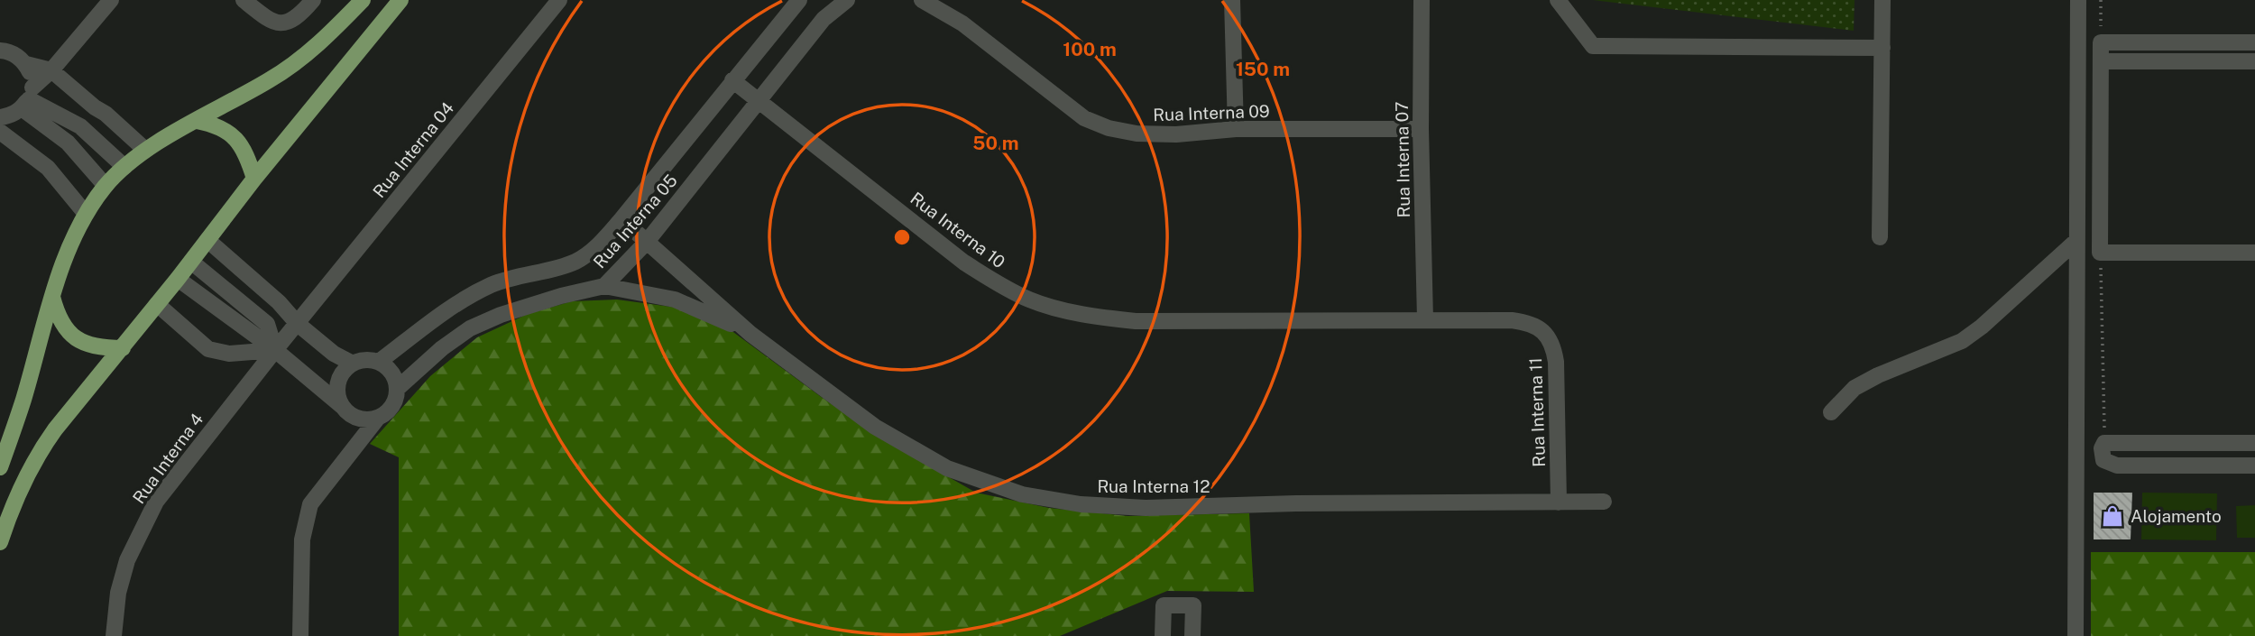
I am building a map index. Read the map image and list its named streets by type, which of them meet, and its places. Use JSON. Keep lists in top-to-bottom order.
{
  "streets": {
    "street": [
      "Rua Interna 09",
      "Rua Interna 04",
      "Rua Interna 07",
      "Rua Interna 05",
      "Rua Interna 10",
      "Rua Interna 11",
      "Rua Interna 4",
      "Rua Interna 12"
    ]
  },
  "crossings": [
    ["Rua Interna 09", "Rua Interna 07"],
    ["Rua Interna 04", "Rua Interna 4"],
    ["Rua Interna 07", "Rua Interna 10"],
    ["Rua Interna 07", "Rua Interna 11"],
    ["Rua Interna 05", "Rua Interna 10"],
    ["Rua Interna 05", "Rua Interna 12"],
    ["Rua Interna 10", "Rua Interna 11"],
    ["Rua Interna 11", "Rua Interna 12"]
  ],
  "places": {
    "shop": ["Alojamento"]
  },
  "rings": ["100 m", "150 m", "50 m"]
}
